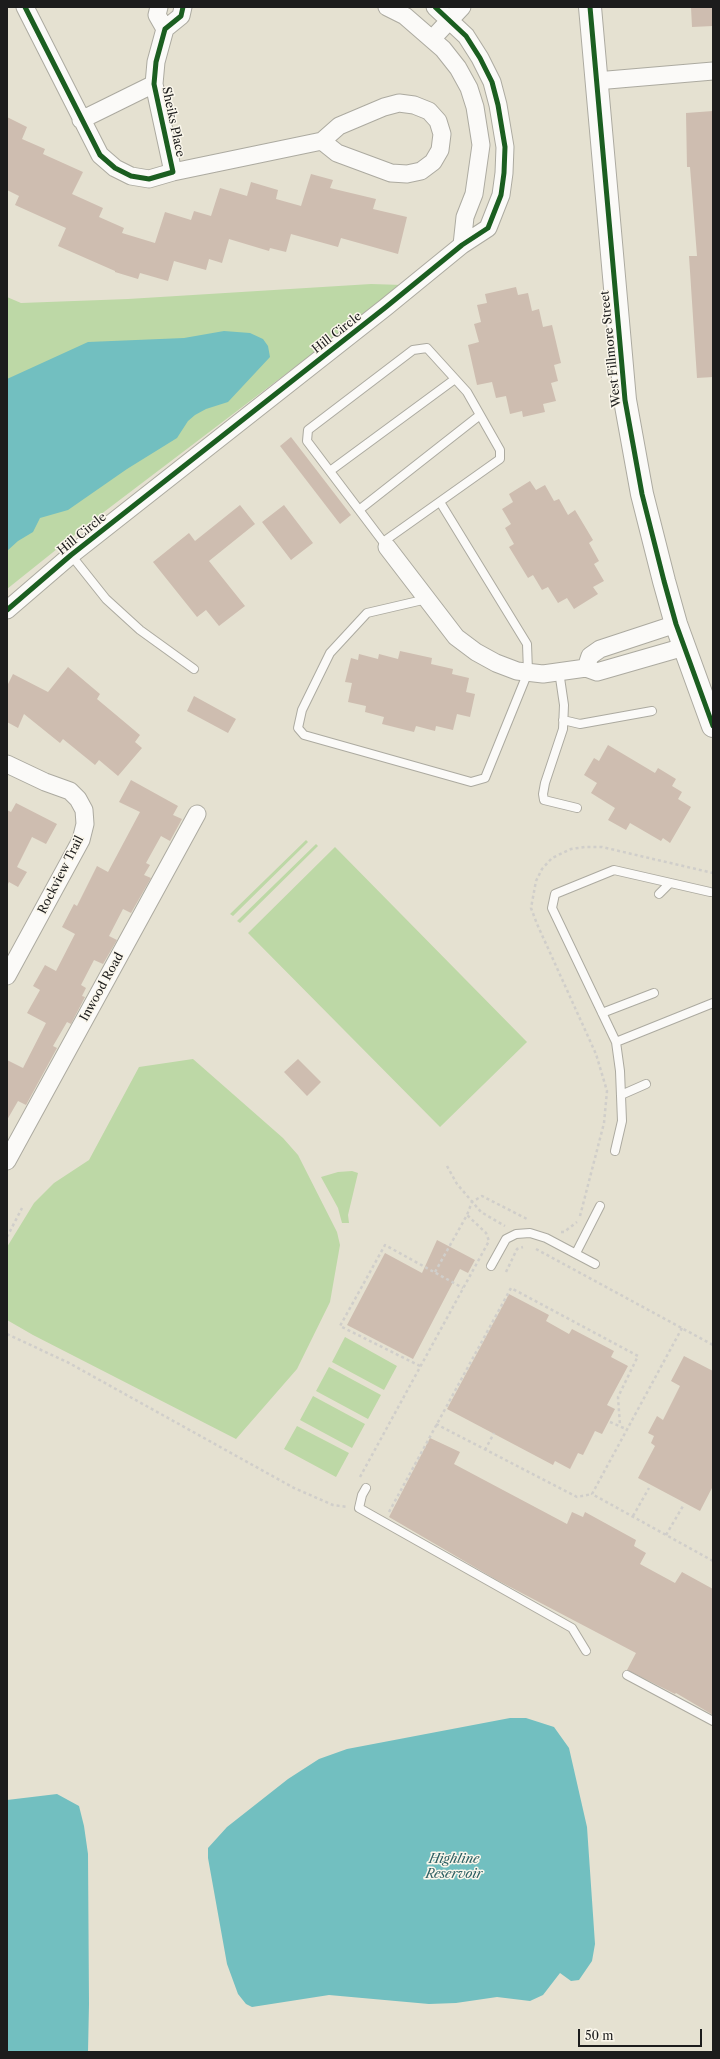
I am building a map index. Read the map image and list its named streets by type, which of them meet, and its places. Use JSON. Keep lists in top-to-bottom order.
{
  "streets": {
    "main road": ["West Fillmore Street"],
    "street": [
      "Sheiks Place",
      "Hill Circle",
      "Rockview Trail",
      "Inwood Road"
    ]
  },
  "water": ["Highline Reservoir"],
  "scale_bar": "50 m"
}
